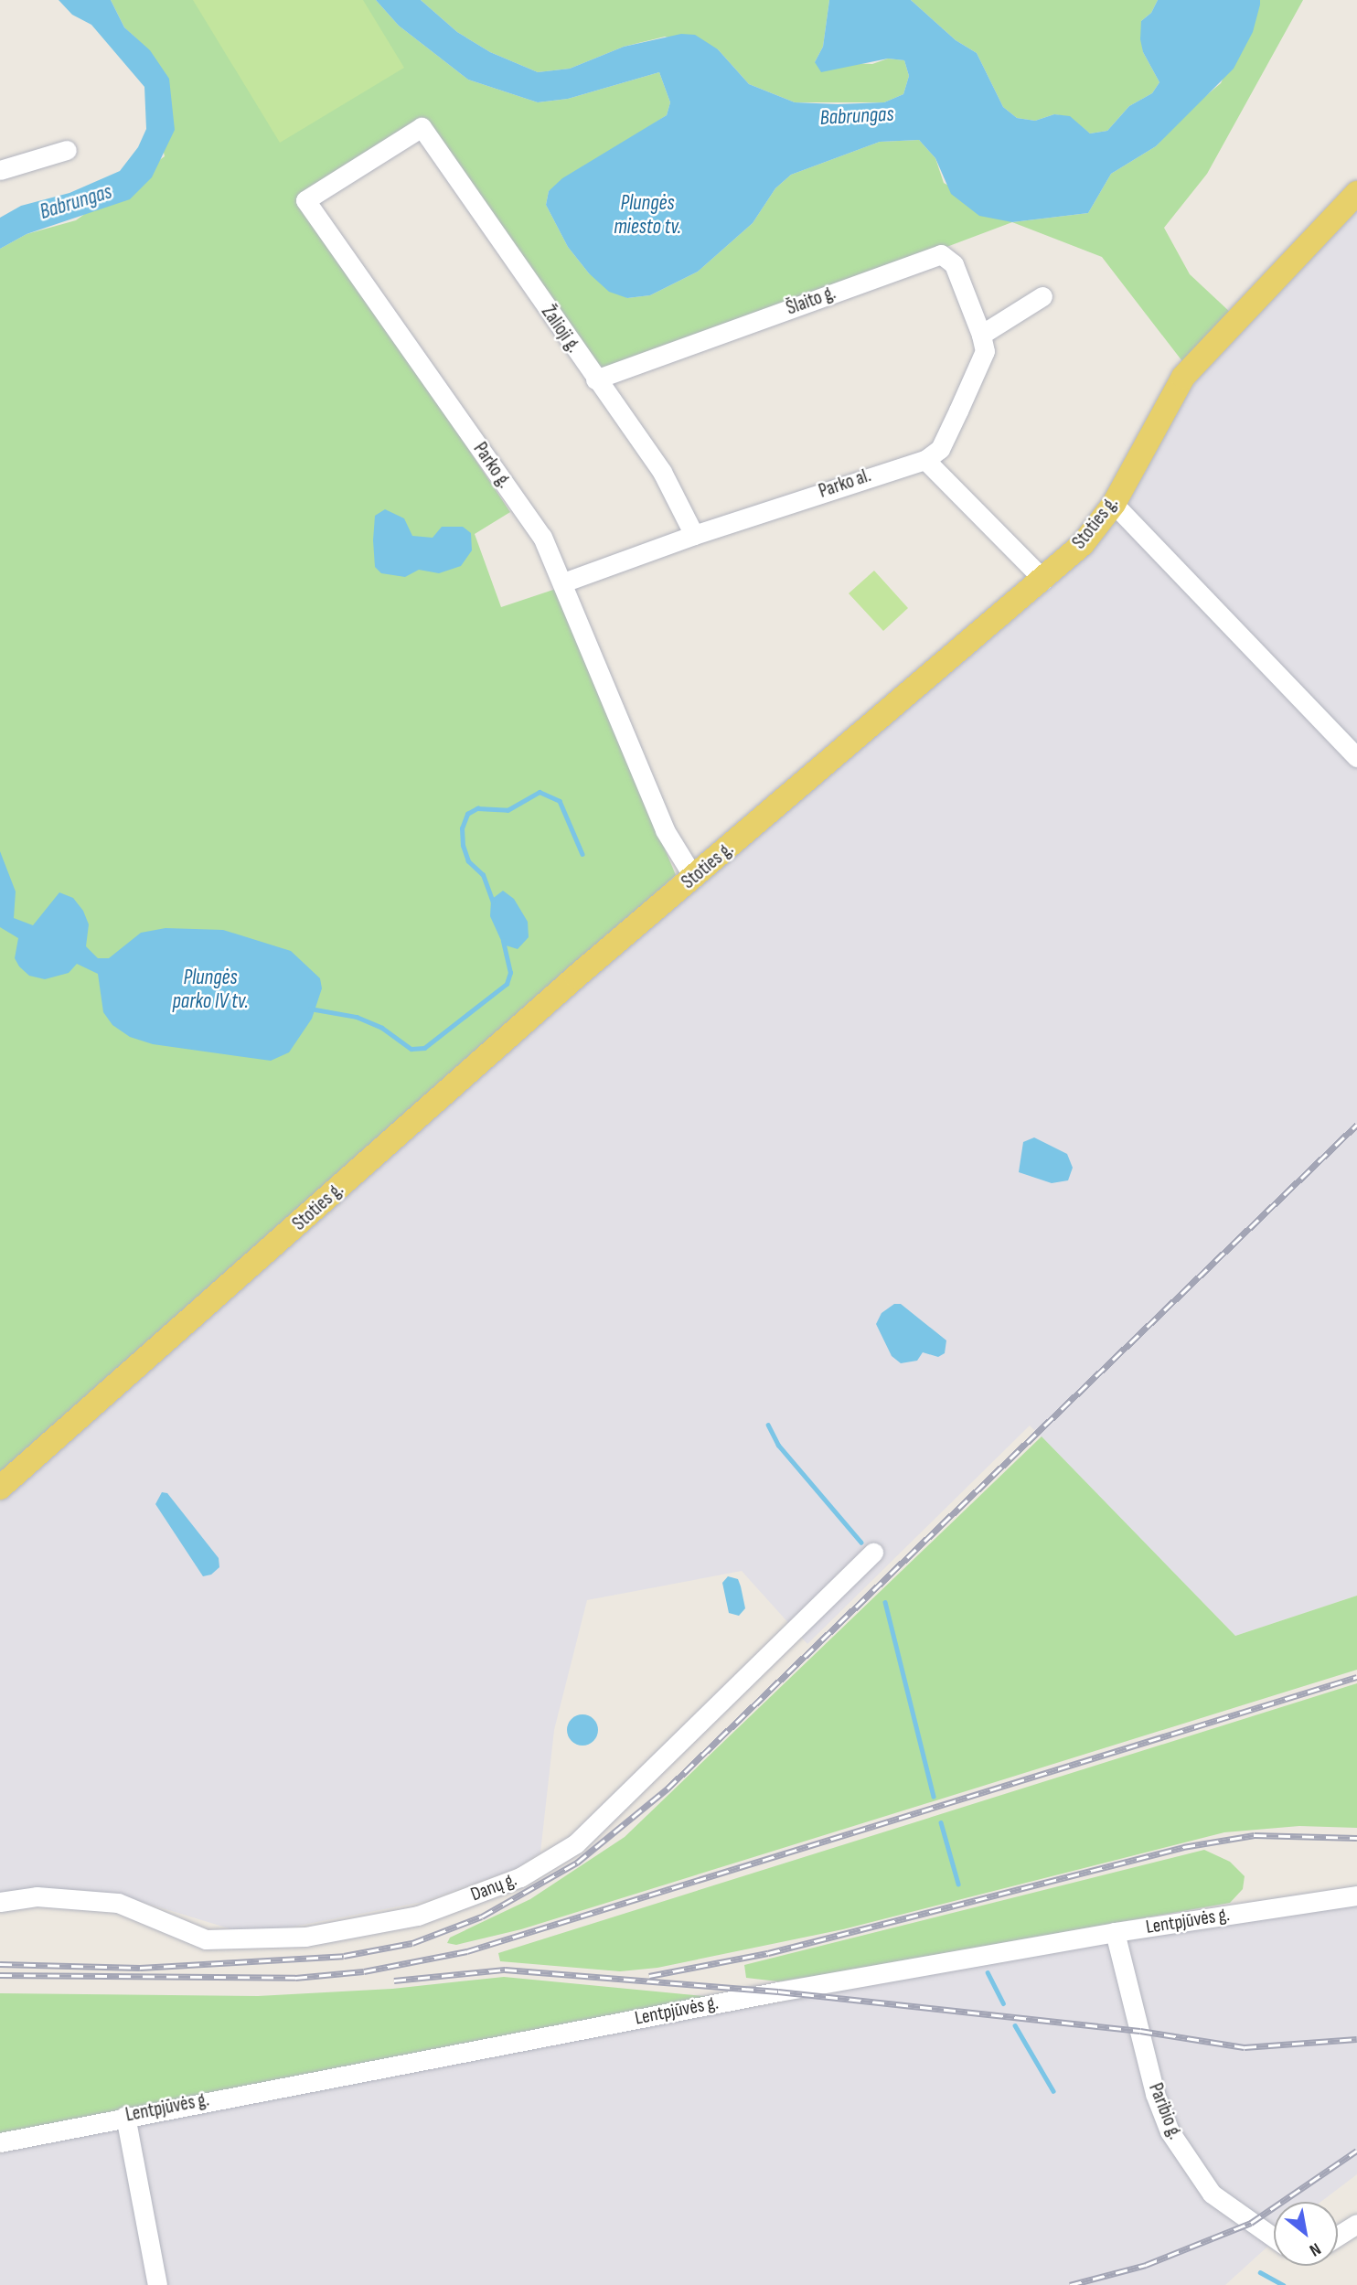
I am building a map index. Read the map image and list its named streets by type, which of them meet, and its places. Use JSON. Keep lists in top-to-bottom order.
{
  "streets": {
    "main road": ["Stoties g."],
    "street": [
      "Šlaito g.",
      "Žalioji g.",
      "Parko g.",
      "Parko al.",
      "Danų g.",
      "Lentpjūvės g.",
      "Paribio g."
    ]
  },
  "crossings": [
    ["Šlaito g.", "Žalioji g."],
    ["Žalioji g.", "Parko g."],
    ["Žalioji g.", "Parko al."],
    ["Parko g.", "Parko al."],
    ["Parko g.", "Stoties g."],
    ["Lentpjūvės g.", "Paribio g."]
  ],
  "water": ["Babrungas", "Plungės miesto tv.", "Plungės parko IV tv."],
  "north": "bottom right"
}
